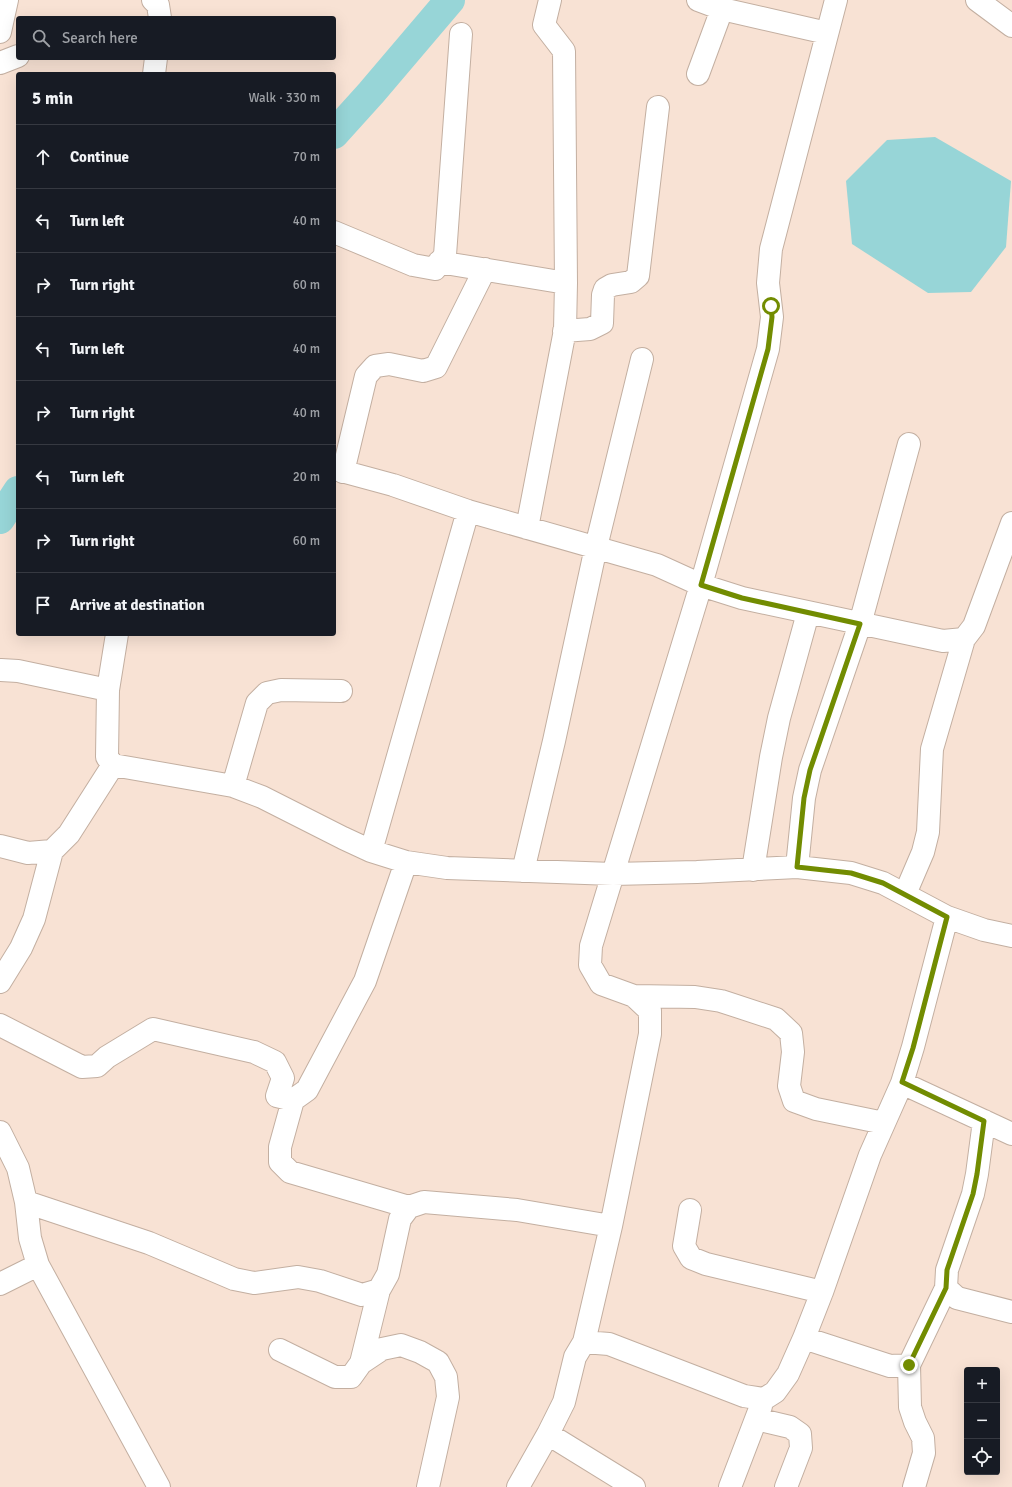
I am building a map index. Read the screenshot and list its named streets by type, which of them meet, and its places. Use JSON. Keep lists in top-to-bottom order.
{
  "page": {
    "search": "Search here",
    "heading": ["5 min", "Walk · 330 m"],
    "list": [
      ["Continue", "70 m"],
      ["Turn left", "40 m"],
      ["Turn right", "60 m"],
      ["Turn left", "40 m"],
      ["Turn right", "40 m"],
      ["Turn left", "20 m"],
      ["Turn right", "60 m"],
      "Arrive at destination"
    ],
    "map_buttons": ["+", "−"]
  }
}
